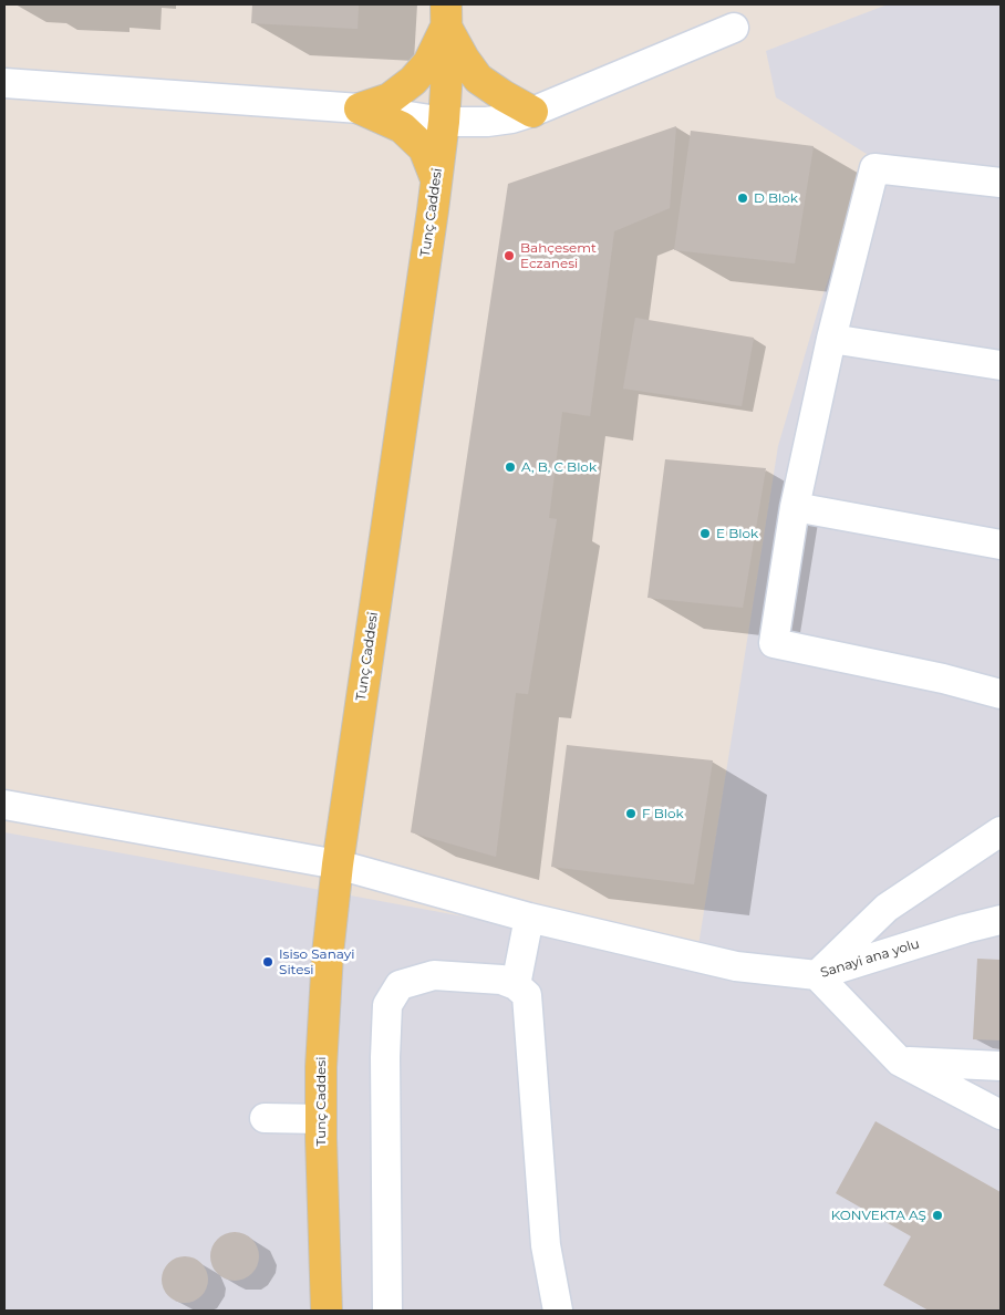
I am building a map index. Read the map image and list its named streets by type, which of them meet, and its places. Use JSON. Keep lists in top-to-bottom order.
{
  "streets": {
    "main road": ["Tunç Caddesi"],
    "street": ["Sanayi ana yolu"]
  },
  "crossings": [
    ["Tunç Caddesi", "Sanayi ana yolu"]
  ],
  "places": [
    "D Blok",
    "Bahçesemt Eczanesi",
    "A, B, C Blok",
    "E Blok",
    "F Blok",
    "Isiso Sanayi Sitesi",
    "KONVEKTA AŞ"
  ]
}
